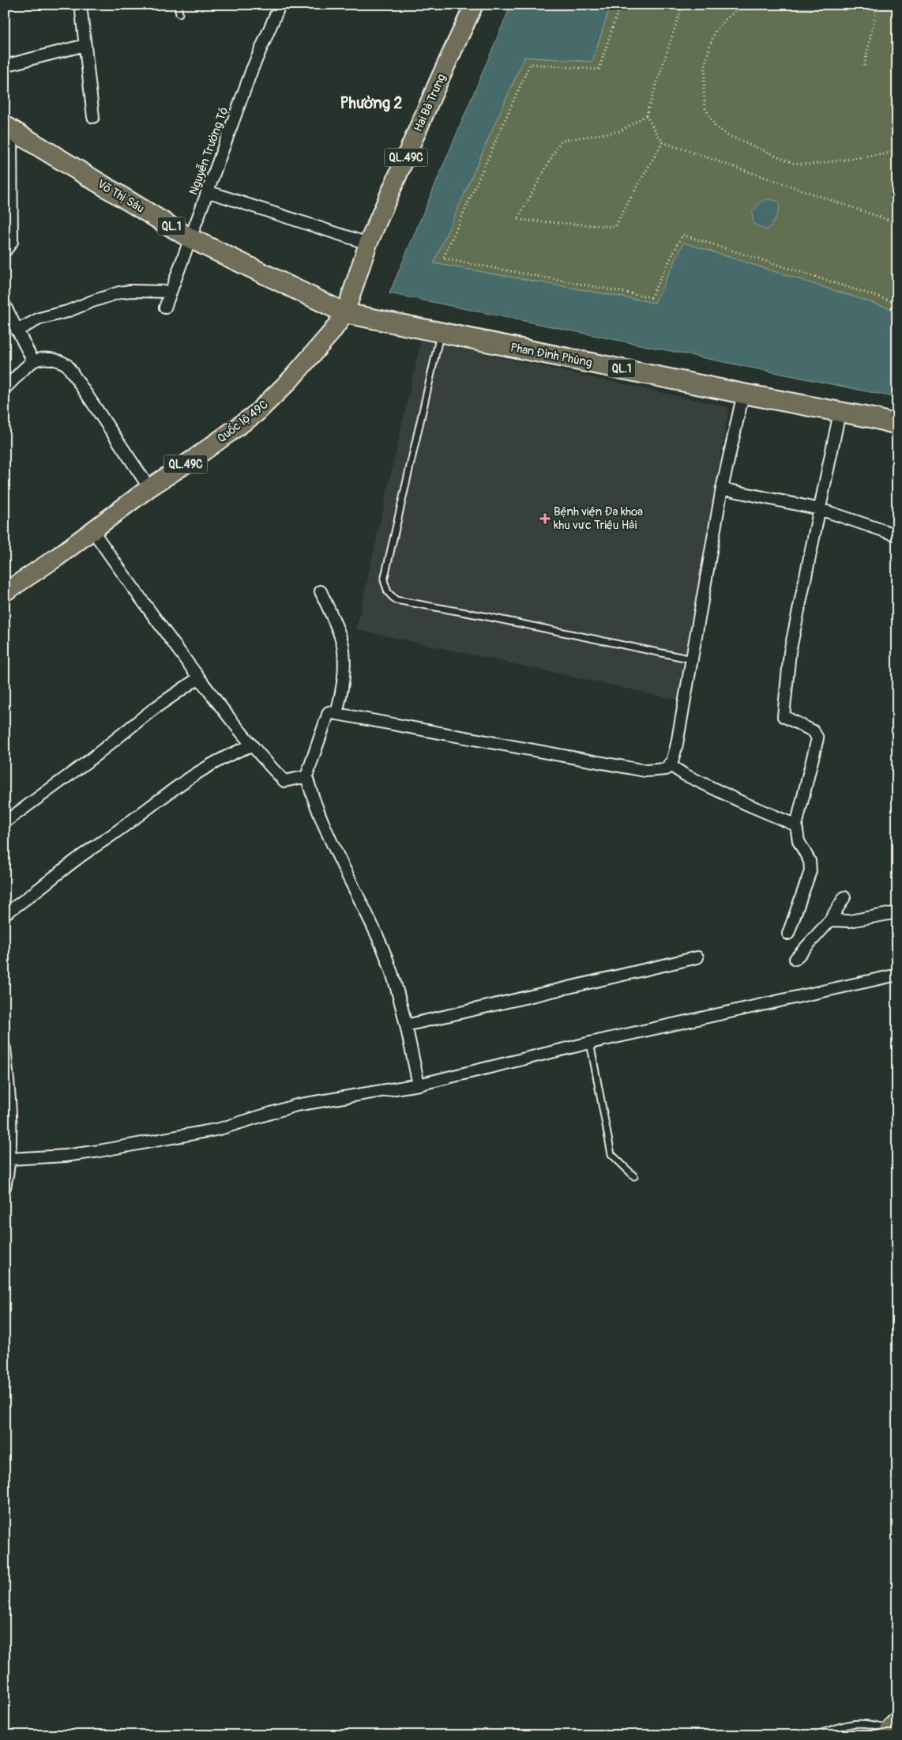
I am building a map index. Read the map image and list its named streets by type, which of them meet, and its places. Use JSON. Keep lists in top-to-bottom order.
{
  "streets": {
    "highway": ["Võ Thị Sáu", "QL.1", "Phan Đình Phùng"],
    "main road": ["Hai Bà Trưng", "QL.49C", "Quốc lộ 49C"],
    "street": ["Nguyễn Trường Tộ"]
  },
  "crossings": [
    ["Hai Bà Trưng", "Võ Thị Sáu"],
    ["Hai Bà Trưng", "Phan Đình Phùng"],
    ["Hai Bà Trưng", "Quốc lộ 49C"],
    ["Nguyễn Trường Tộ", "Võ Thị Sáu"],
    ["Võ Thị Sáu", "Phan Đình Phùng"],
    ["Võ Thị Sáu", "Quốc lộ 49C"],
    ["Phan Đình Phùng", "Quốc lộ 49C"]
  ],
  "districts": ["Phường 2"],
  "places": {
    "health": ["Bệnh viện Đa khoa khu vực Triệu Hải"]
  }
}
